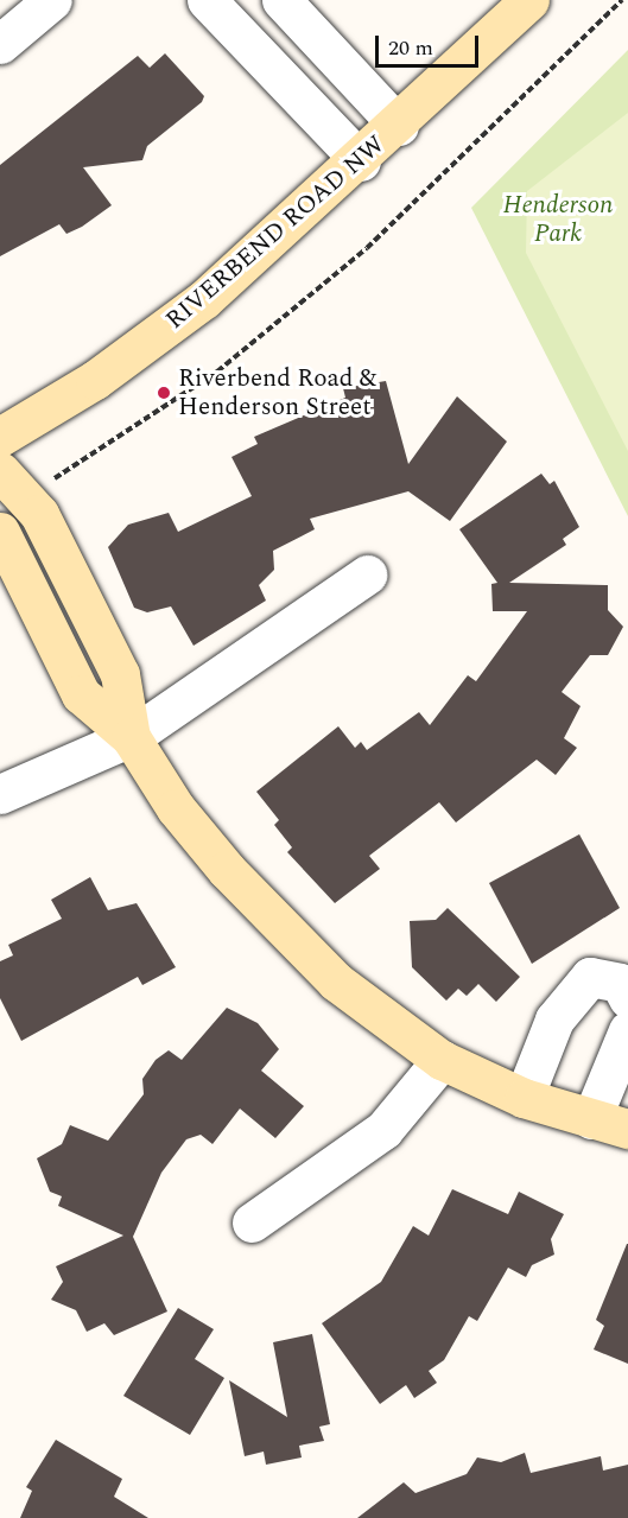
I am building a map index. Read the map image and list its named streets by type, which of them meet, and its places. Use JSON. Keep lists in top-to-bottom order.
{
  "streets": {
    "street": ["RIVERBEND ROAD NW"]
  },
  "parks": ["Henderson Park"],
  "places": ["Riverbend Road & Henderson Street"],
  "scale_bar": "20 m"
}
